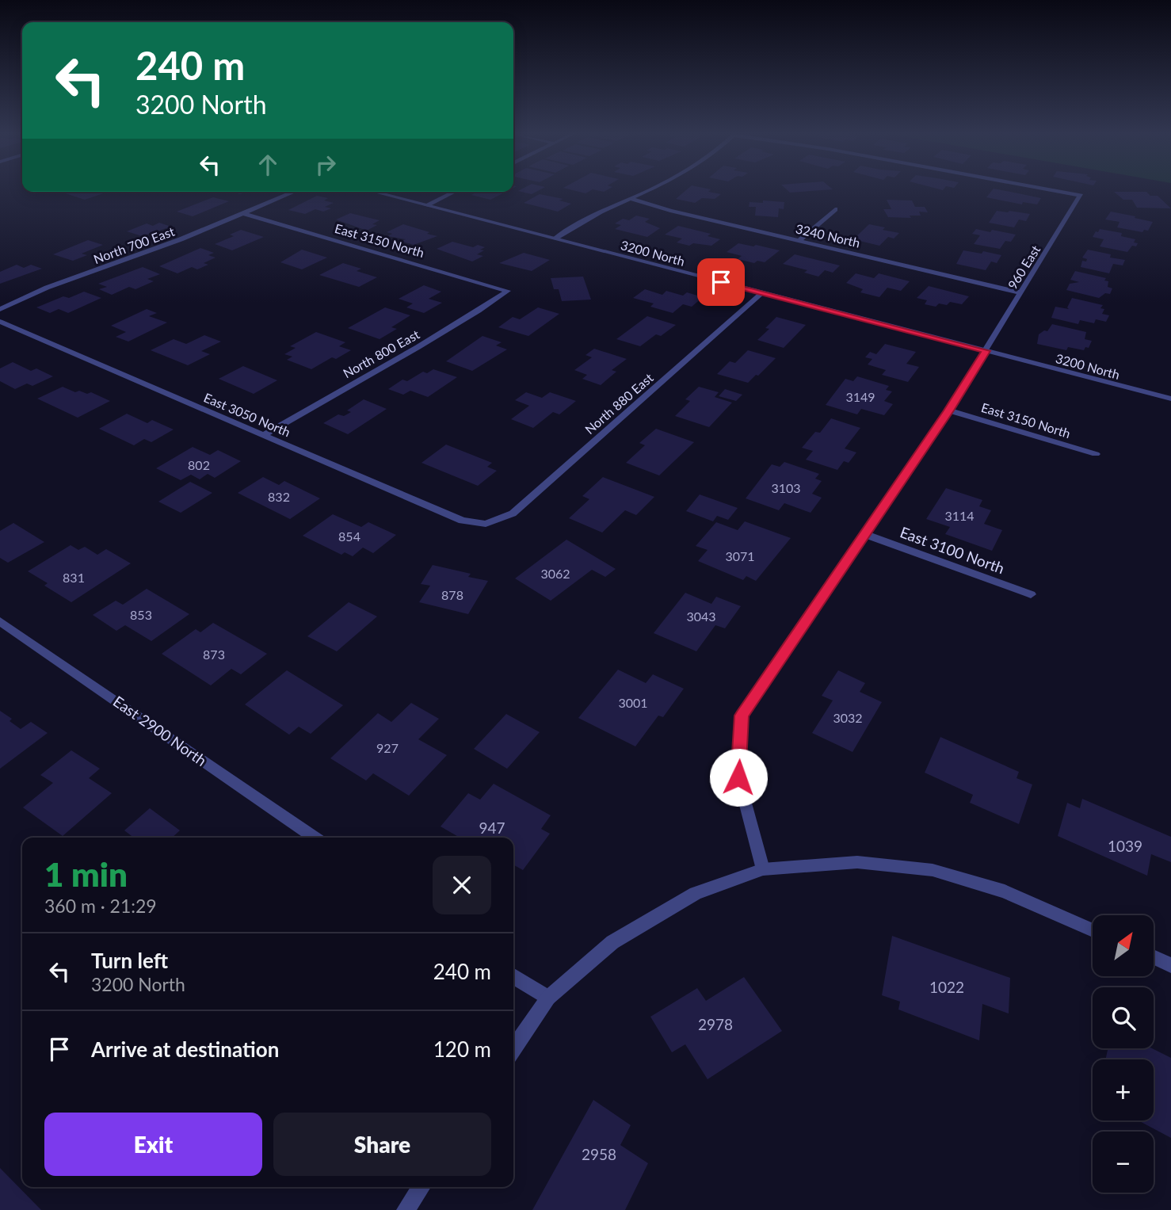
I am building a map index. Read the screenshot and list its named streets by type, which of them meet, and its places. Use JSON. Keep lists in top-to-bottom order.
{
  "streets": {
    "street": [
      "3240 North",
      "East 3150 North",
      "North 700 East",
      "3200 North",
      "960 East",
      "North 800 East",
      "North 880 East",
      "East 3050 North",
      "East 3100 North",
      "East 2900 North"
    ]
  },
  "crossings": [
    ["3240 North", "960 East"],
    ["East 3150 North", "North 700 East"],
    ["East 3150 North", "960 East"],
    ["East 3150 North", "North 800 East"],
    ["3200 North", "960 East"],
    ["3200 North", "North 880 East"],
    ["960 East", "East 3100 North"],
    ["North 800 East", "East 3050 North"],
    ["North 880 East", "East 3050 North"]
  ],
  "house_numbers": [
    "3149",
    "802",
    "3103",
    "832",
    "3114",
    "854",
    "3071",
    "3062",
    "831",
    "878",
    "853",
    "3043",
    "873",
    "3001",
    "3032",
    "927",
    "947",
    "1039",
    "1022",
    "2978",
    "2958"
  ],
  "north": "top right",
  "page": {
    "turn": ["240 m", "3200 North"],
    "heading": ["1 min", "360 m · 21:29"],
    "map_buttons": ["+", "−"],
    "list": [
      {
        "name": "Turn left",
        "note": "3200 North",
        "value": "240 m"
      },
      {
        "name": "Arrive at destination",
        "value": "120 m"
      }
    ],
    "buttons": ["Exit", "Share"]
  }
}
